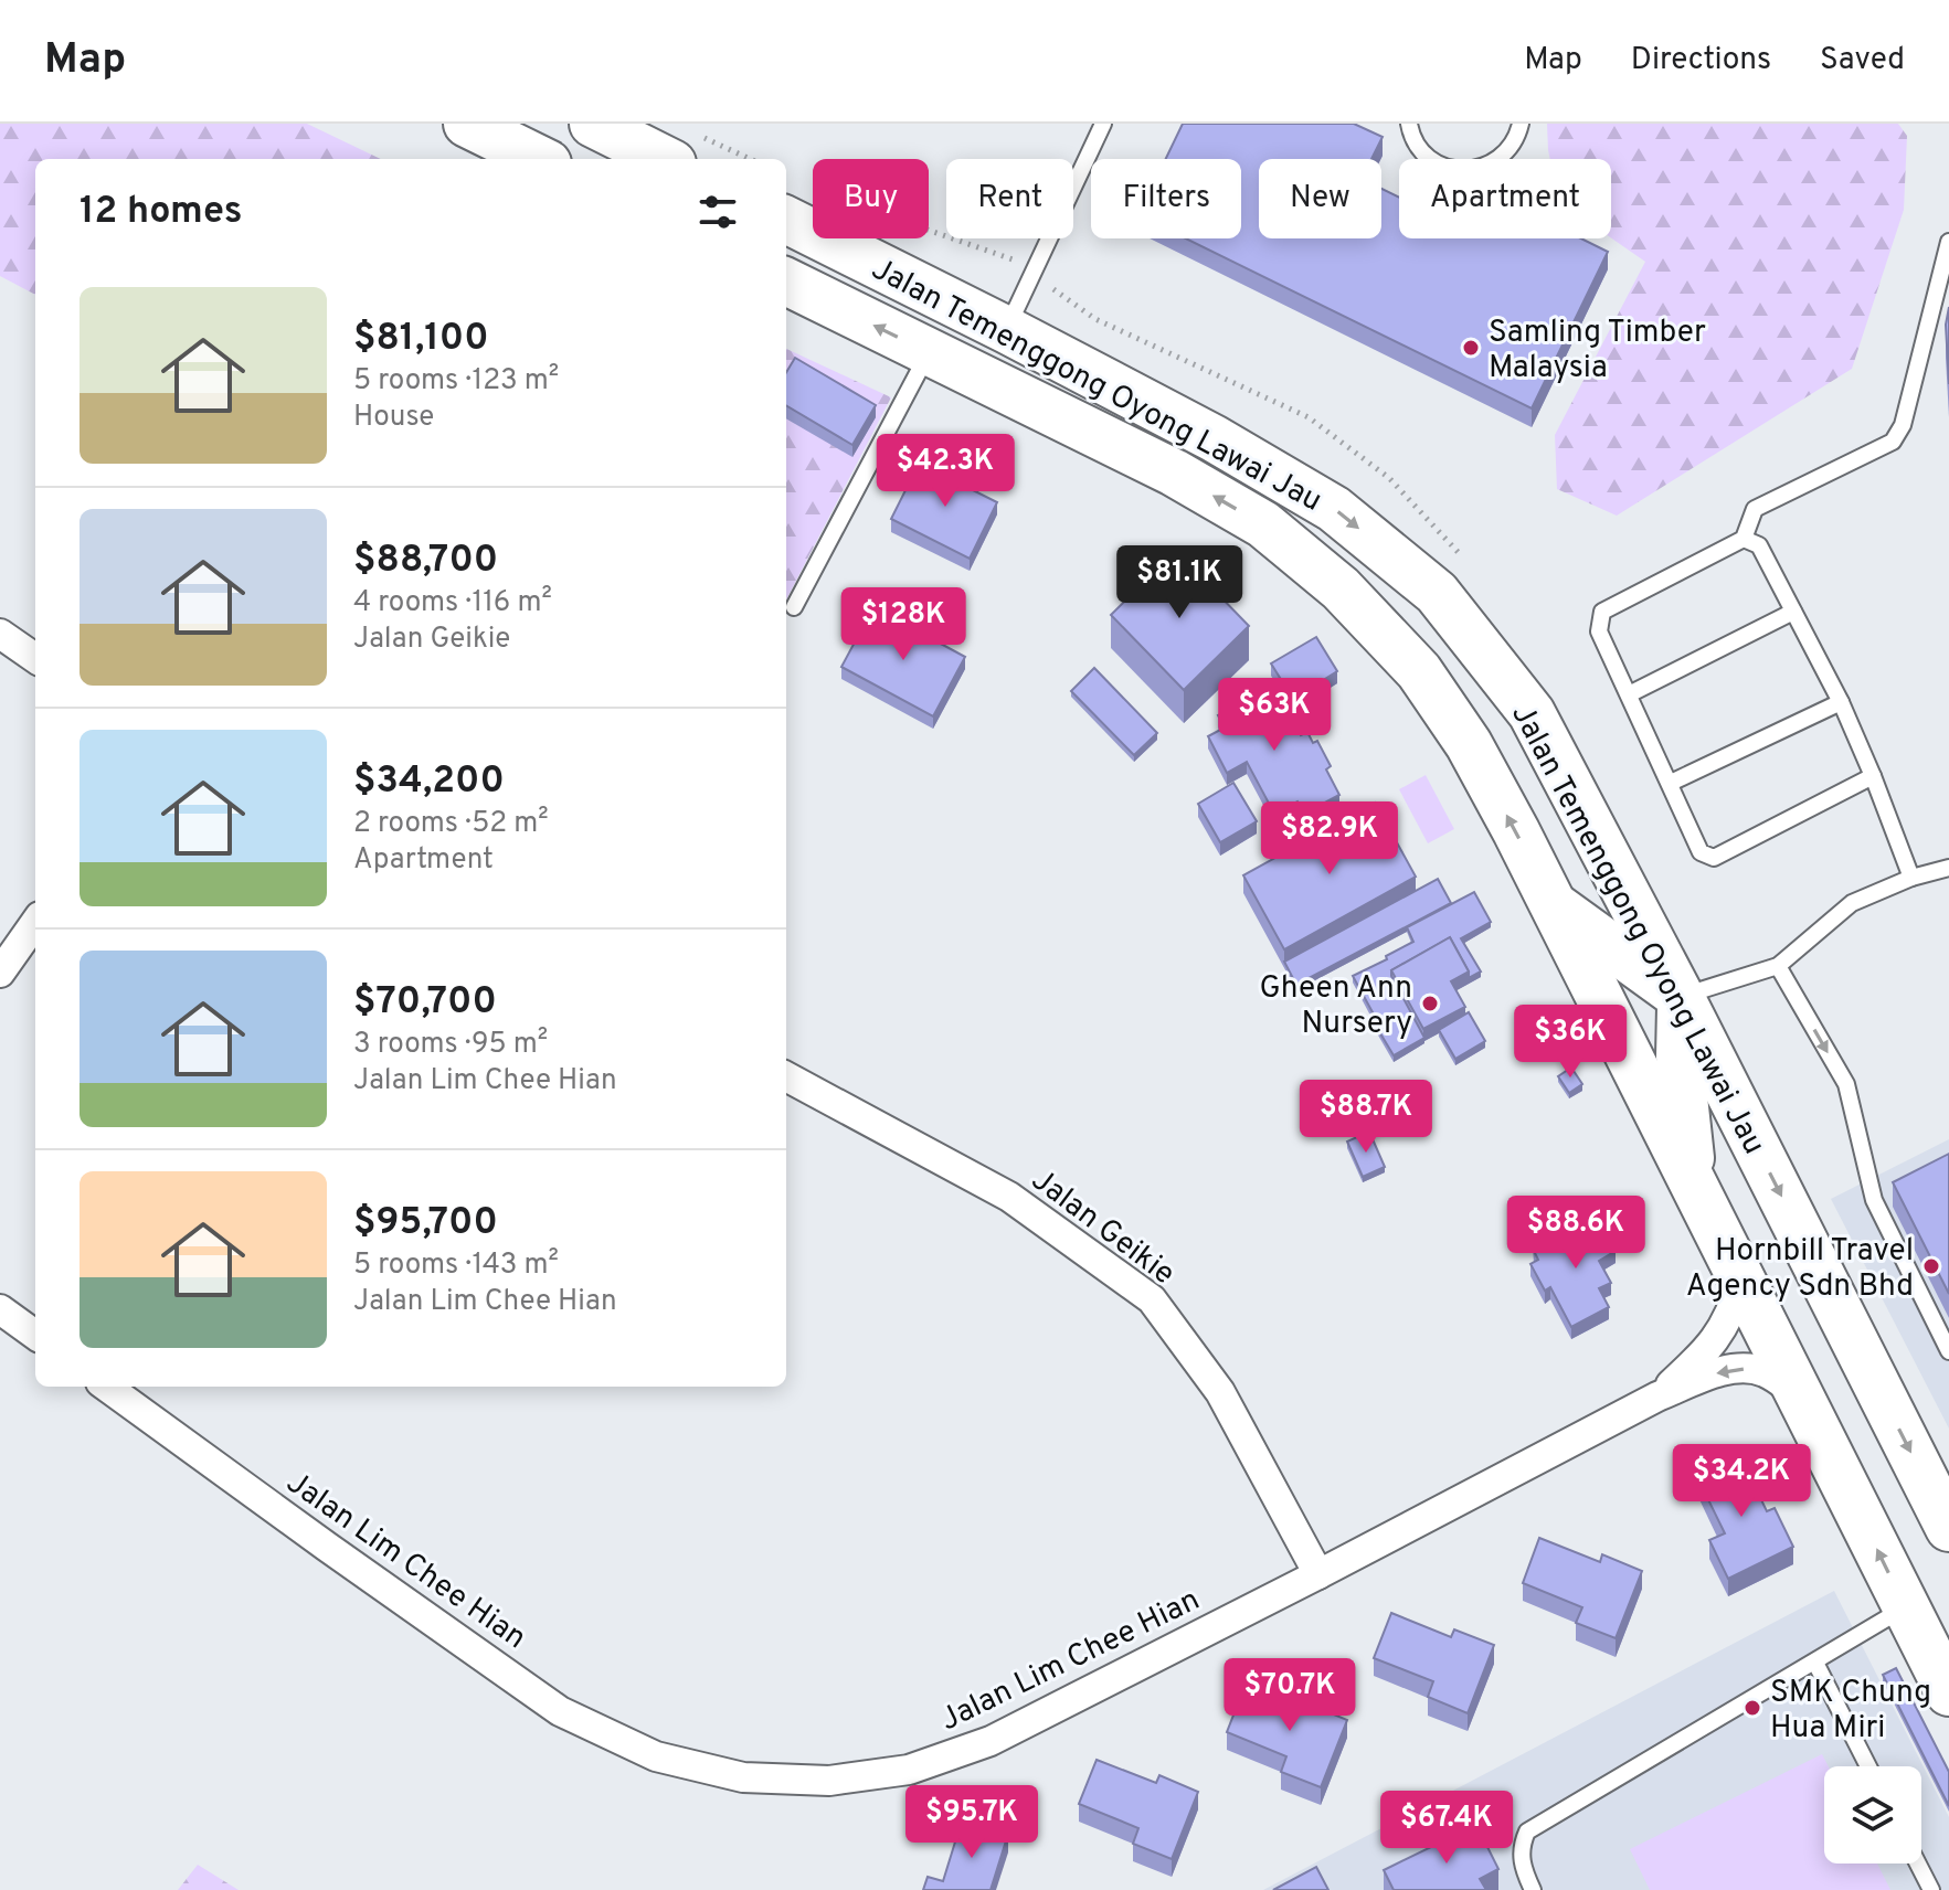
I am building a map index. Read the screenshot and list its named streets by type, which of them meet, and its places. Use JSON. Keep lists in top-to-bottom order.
{
  "streets": {
    "main road": ["Jalan Temenggong Oyong Lawai Jau"],
    "street": ["Jalan Geikie", "Jalan Lim Chee Hian"]
  },
  "crossings": [
    ["Jalan Temenggong Oyong Lawai Jau", "Jalan Lim Chee Hian"],
    ["Jalan Geikie", "Jalan Lim Chee Hian"]
  ],
  "places": [
    "Samling Timber Malaysia",
    "Gheen Ann Nursery",
    "Hornbill Travel Agency Sdn Bhd",
    "SMK Chung Hua Miri"
  ],
  "page": {
    "header": "Map",
    "nav": ["Map", "Directions", "Saved"],
    "chip": [
      "Buy",
      "Rent",
      "Filters",
      "New",
      "Apartment"
    ],
    "heading": "12 homes",
    "list": [
      {
        "name": "$81,100",
        "note": "5 rooms · 123 m² · House"
      },
      {
        "name": "$88,700",
        "note": "4 rooms · 116 m² · Jalan Geikie"
      },
      {
        "name": "$34,200",
        "note": "2 rooms · 52 m² · Apartment"
      },
      {
        "name": "$70,700",
        "note": "3 rooms · 95 m² · Jalan Lim Chee Hian"
      },
      {
        "name": "$95,700",
        "note": "5 rooms · 143 m² · Jalan Lim Chee Hian"
      }
    ],
    "price": [
      "$42.3K",
      "$81.1K",
      "$128K",
      "$63K",
      "$82.9K",
      "$36K",
      "$88.7K",
      "$88.6K",
      "$34.2K",
      "$70.7K",
      "$95.7K",
      "$67.4K"
    ]
  }
}
